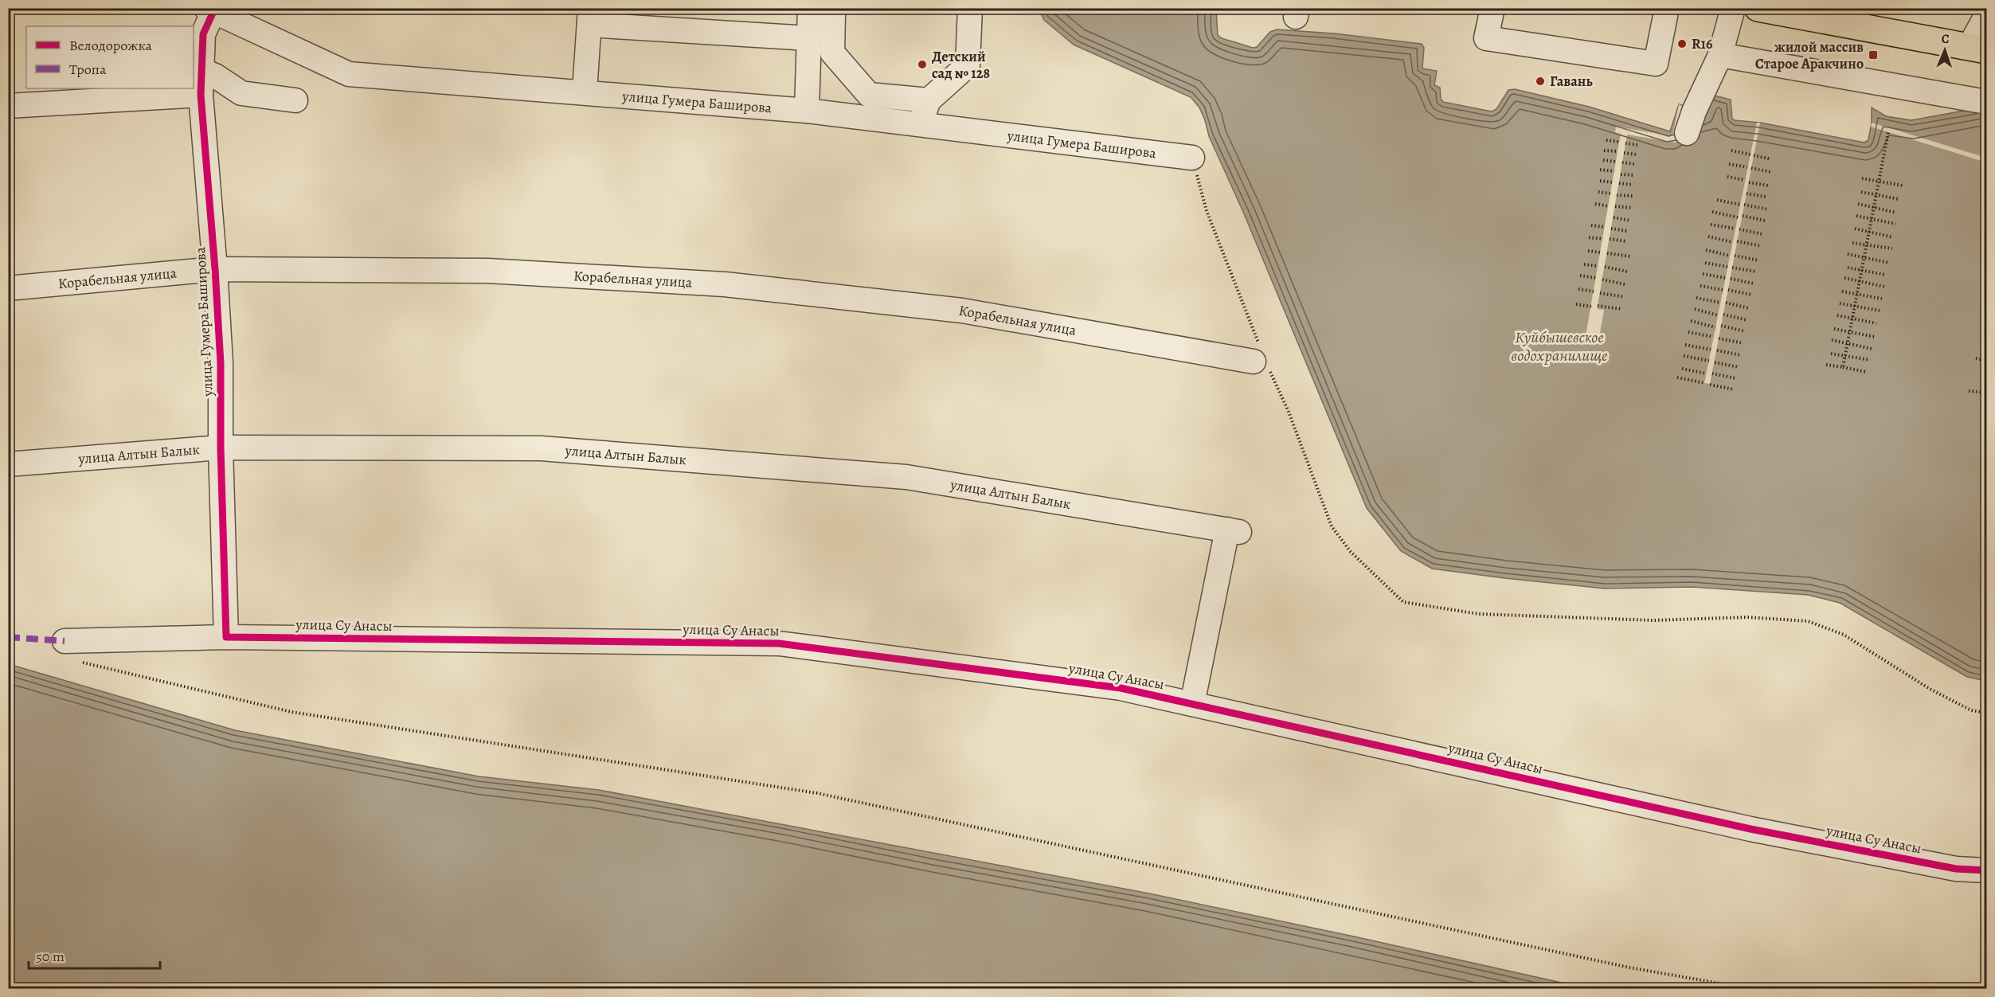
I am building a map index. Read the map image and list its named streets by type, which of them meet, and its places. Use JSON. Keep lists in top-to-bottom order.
{
  "streets": {
    "street": [
      "улица Гумера Баширова",
      "Корабельная улица",
      "улица Алтын Балык",
      "улица Су Анасы"
    ]
  },
  "crossings": [
    ["улица Гумера Баширова", "Корабельная улица"],
    ["улица Гумера Баширова", "улица Алтын Балык"],
    ["улица Гумера Баширова", "улица Су Анасы"],
    ["улица Алтын Балык", "улица Су Анасы"]
  ],
  "water": ["Куйбышевское водохранилище"],
  "places": {
    "other": ["R16", "Детский сад № 128", "Гавань"],
    "transit": ["жилой массив Старое Аракчино"]
  },
  "legend": ["Велодорожка", "Тропа"],
  "scale_bar": "50 m",
  "north": "top"
}
